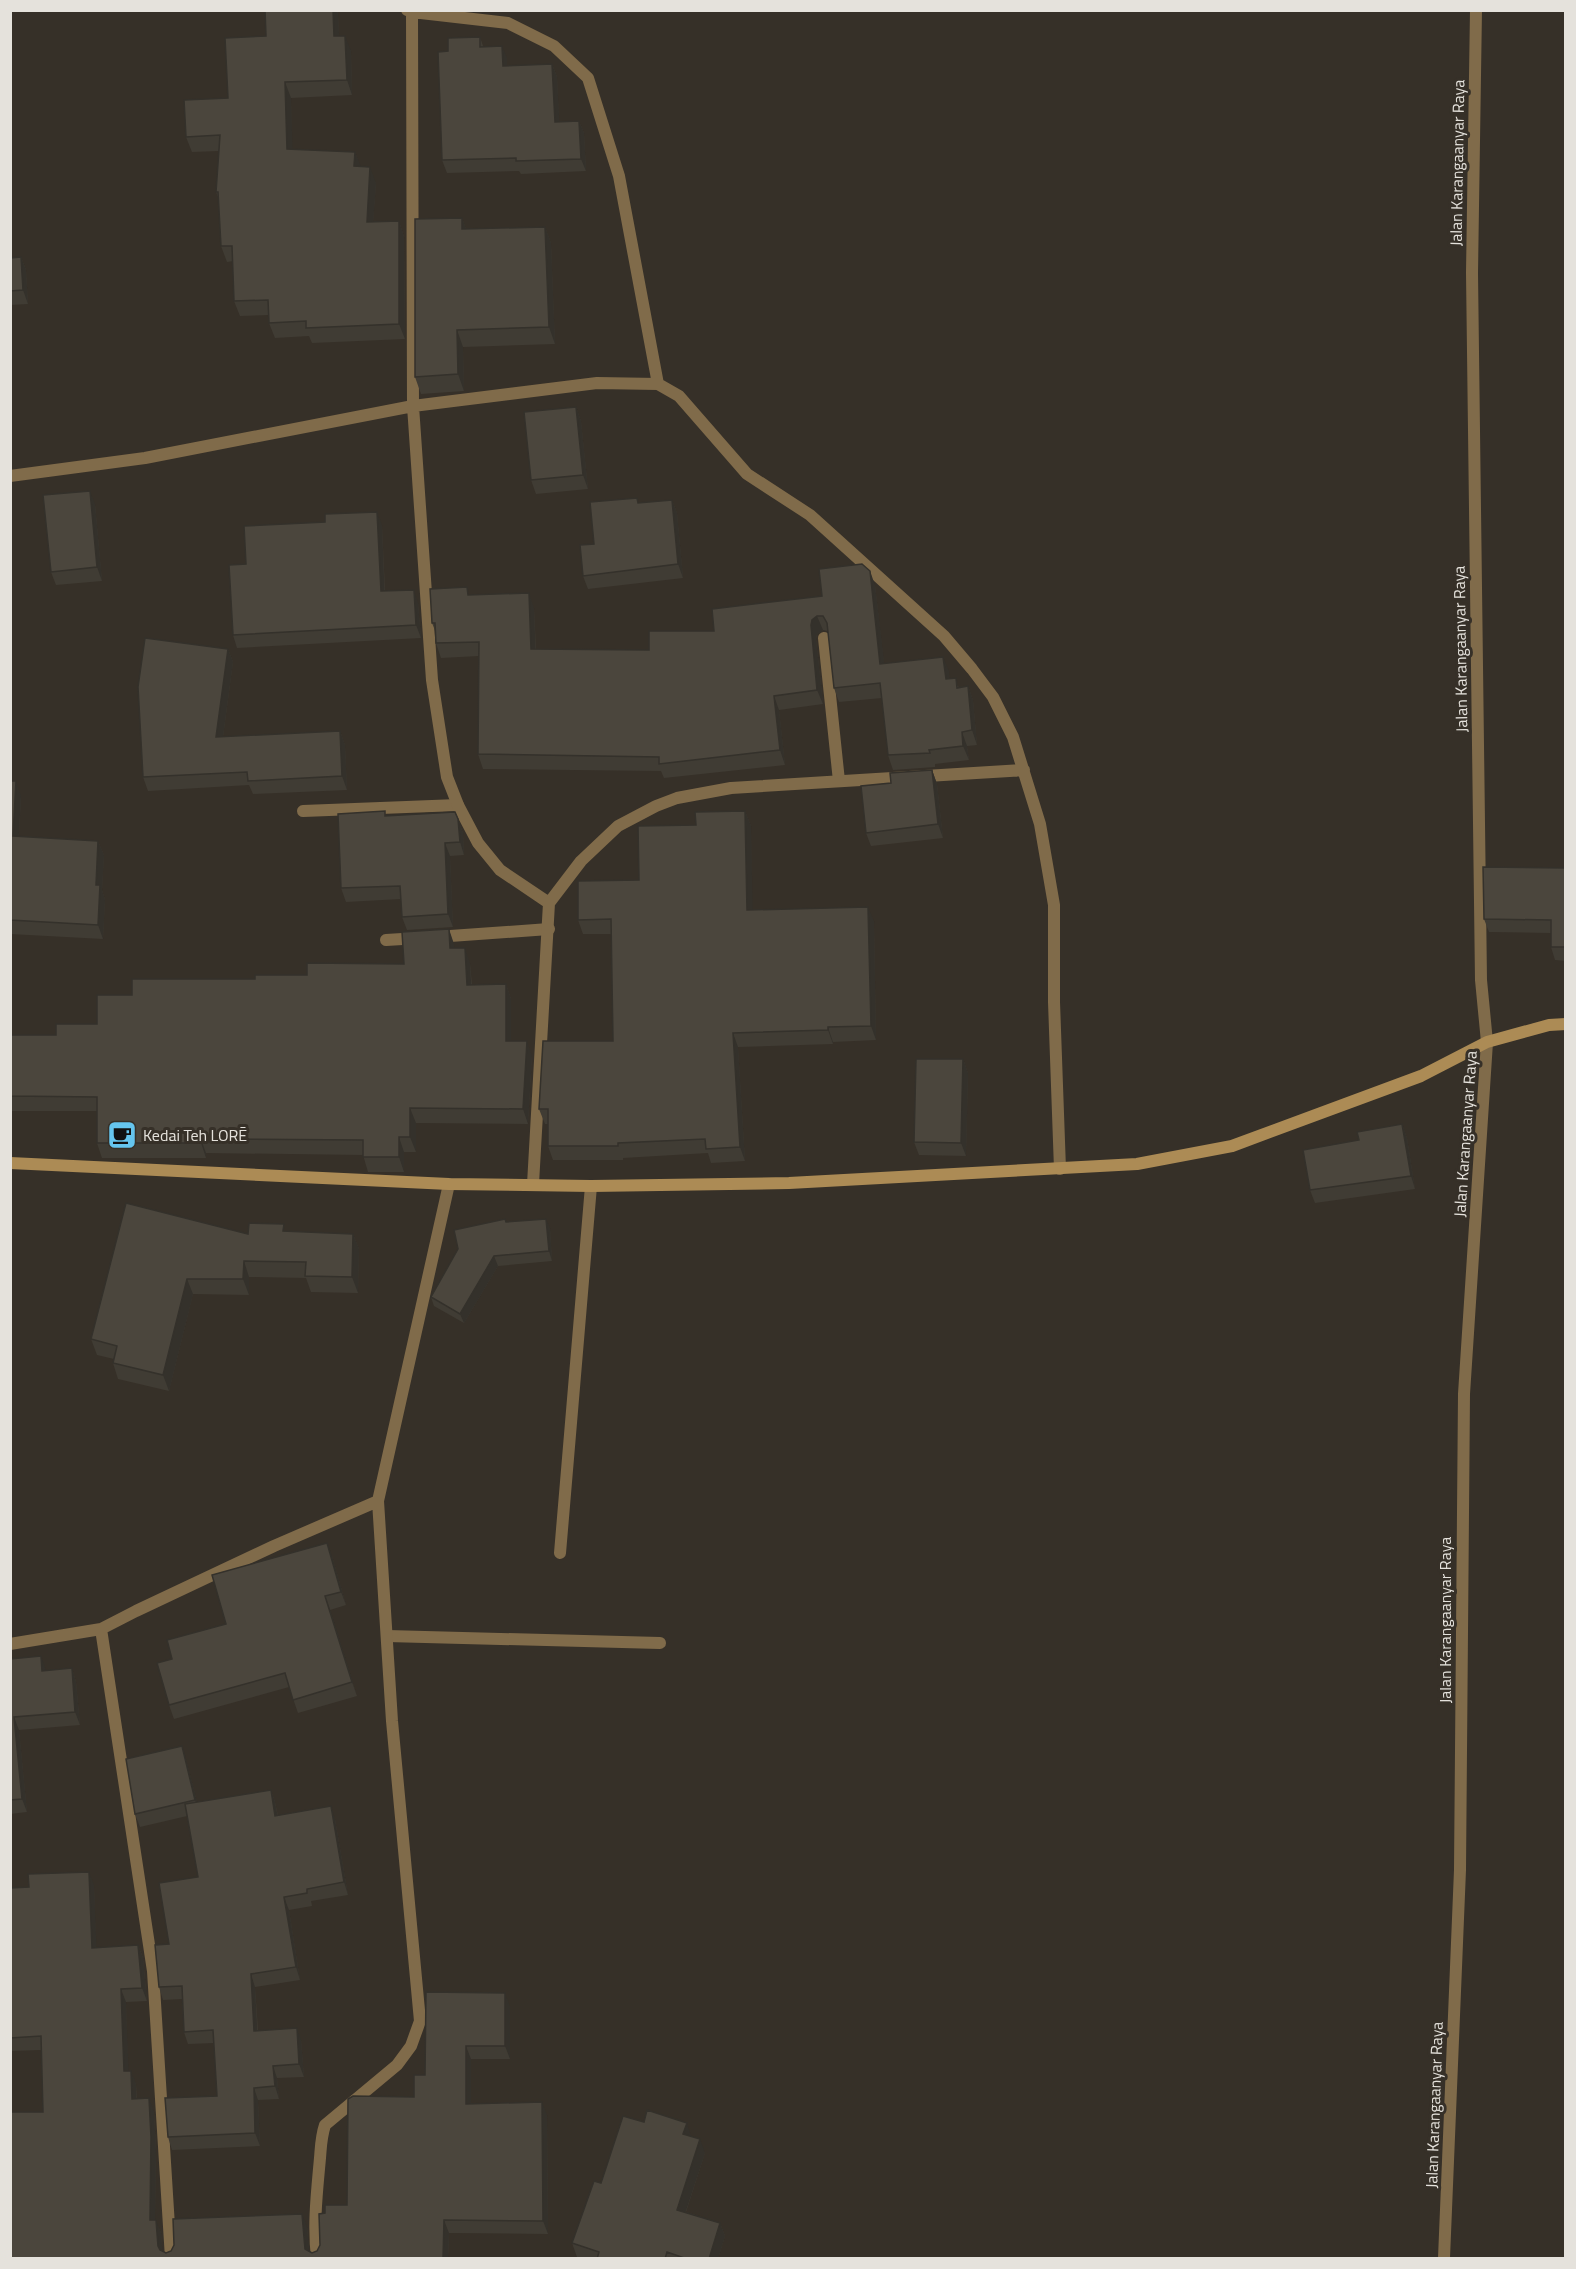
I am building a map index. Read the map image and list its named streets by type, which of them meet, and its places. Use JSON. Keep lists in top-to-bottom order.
{
  "streets": {
    "street": ["Jalan Karangaanyar Raya"]
  },
  "places": {
    "cafe": ["Kedai Teh LORĒ"]
  }
}
